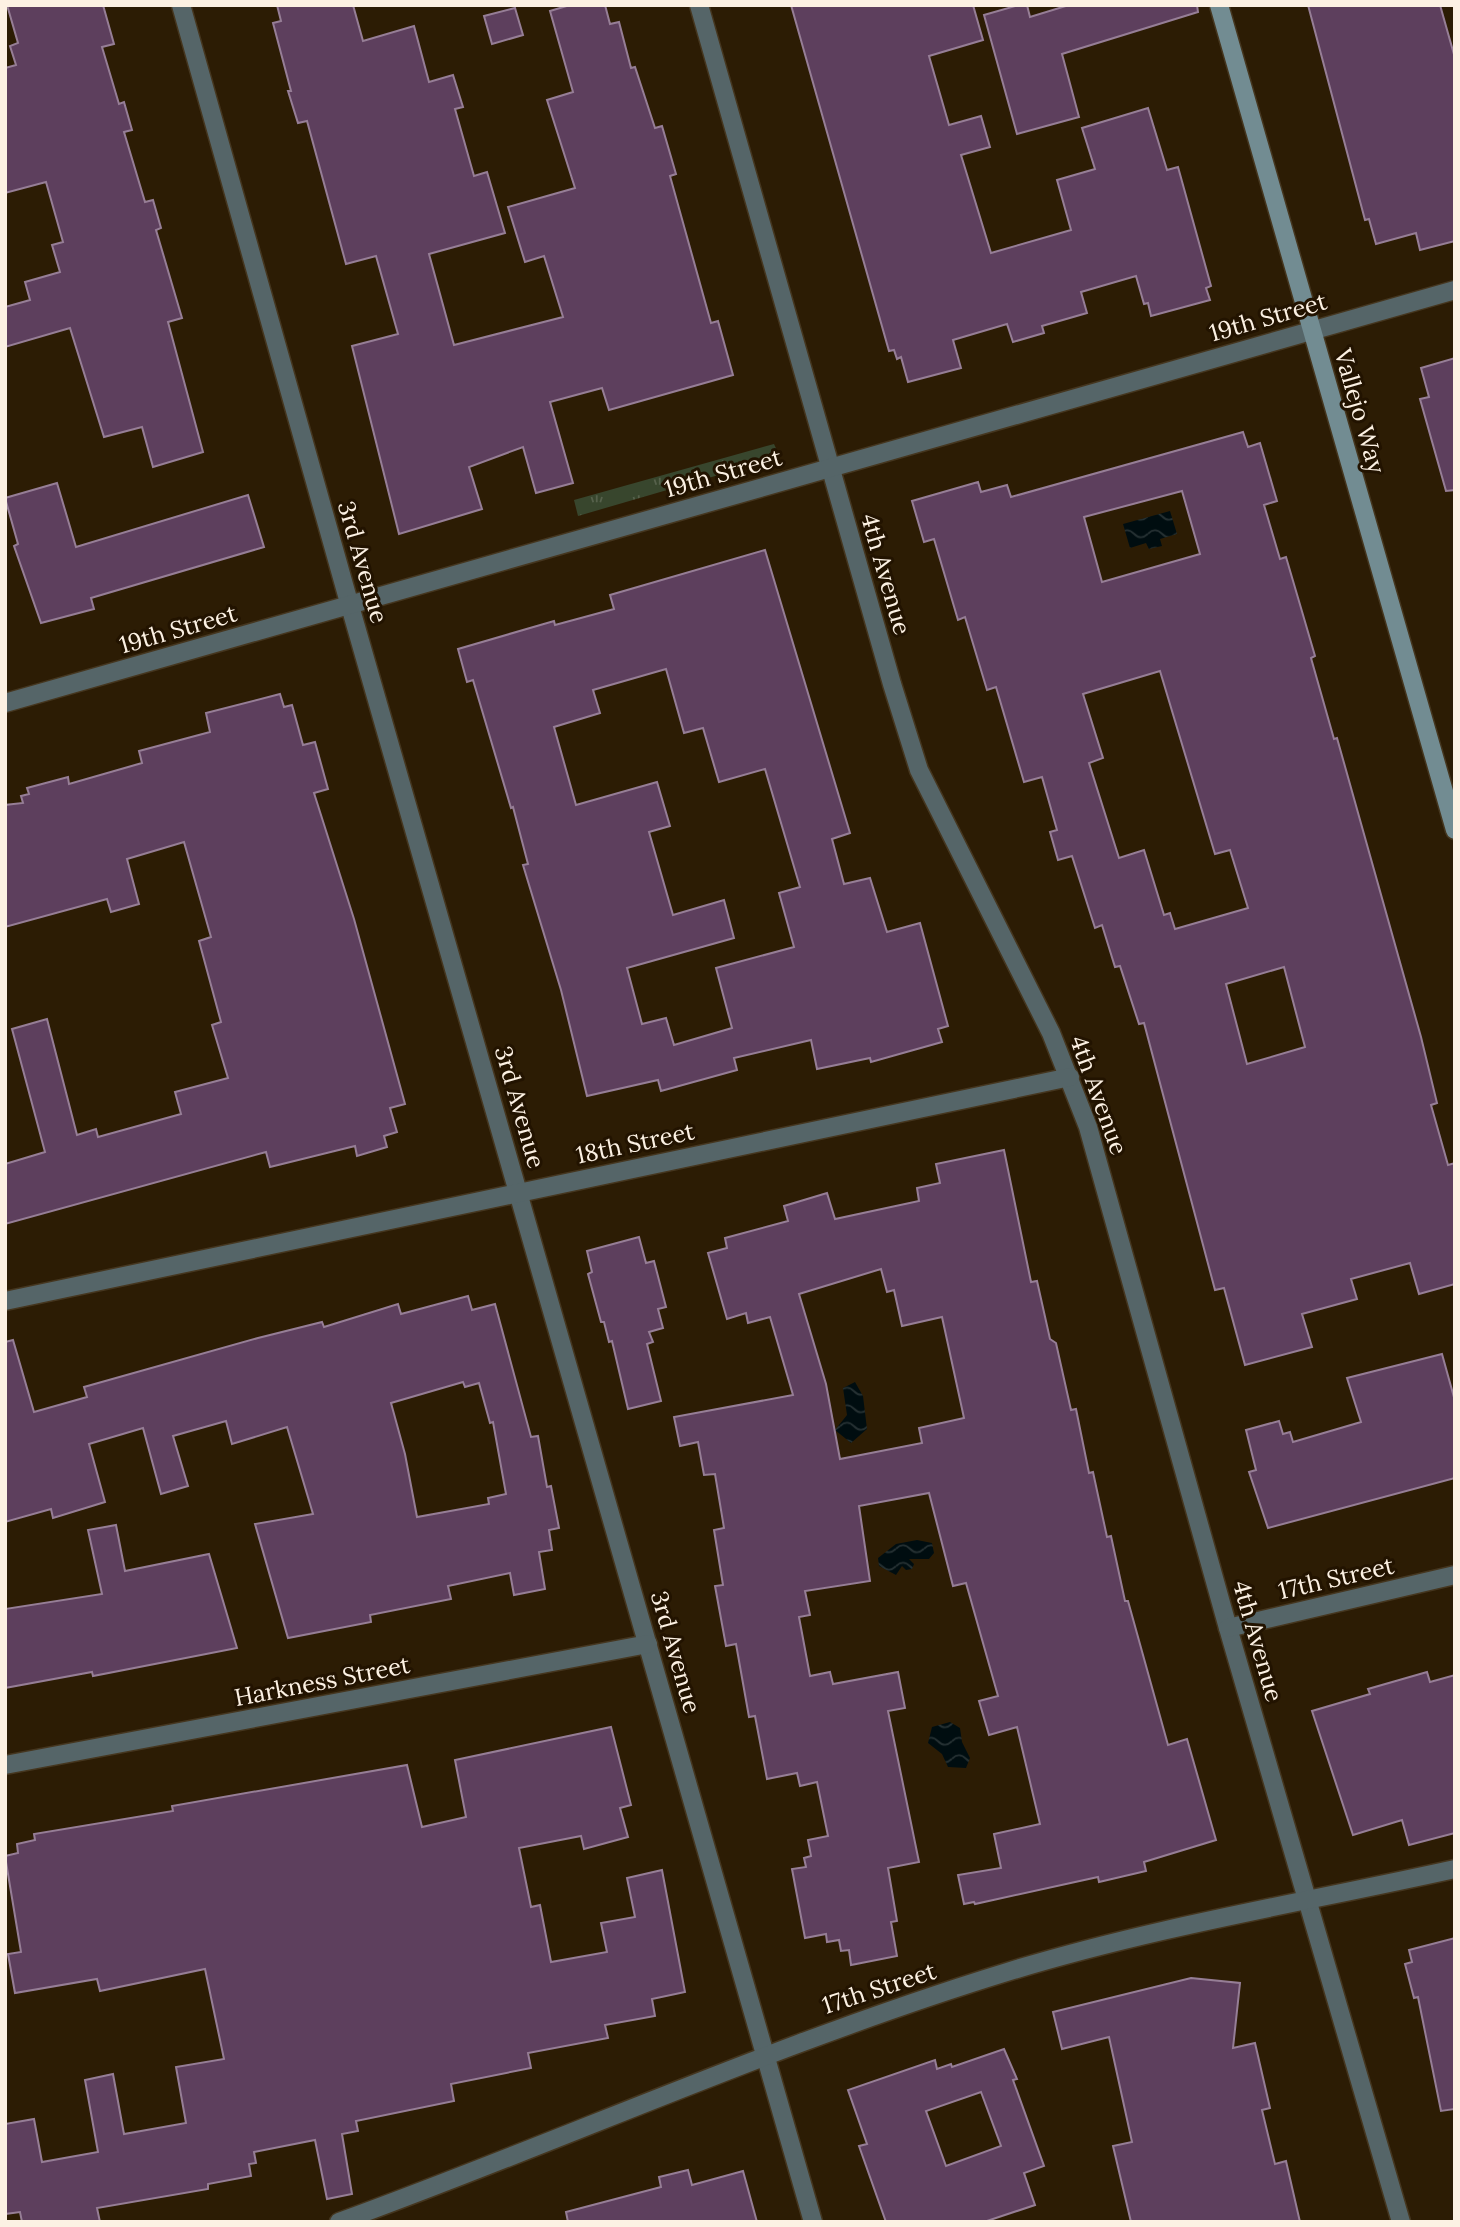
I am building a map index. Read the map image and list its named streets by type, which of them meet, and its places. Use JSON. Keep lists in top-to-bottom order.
{
  "streets": {
    "street": [
      "19th Street",
      "Vallejo Way",
      "3rd Avenue",
      "4th Avenue",
      "18th Street",
      "17th Street",
      "Harkness Street"
    ]
  },
  "crossings": [
    ["19th Street", "Vallejo Way"],
    ["19th Street", "3rd Avenue"],
    ["19th Street", "4th Avenue"],
    ["3rd Avenue", "18th Street"],
    ["3rd Avenue", "17th Street"],
    ["3rd Avenue", "Harkness Street"],
    ["4th Avenue", "18th Street"],
    ["4th Avenue", "17th Street"]
  ]
}
